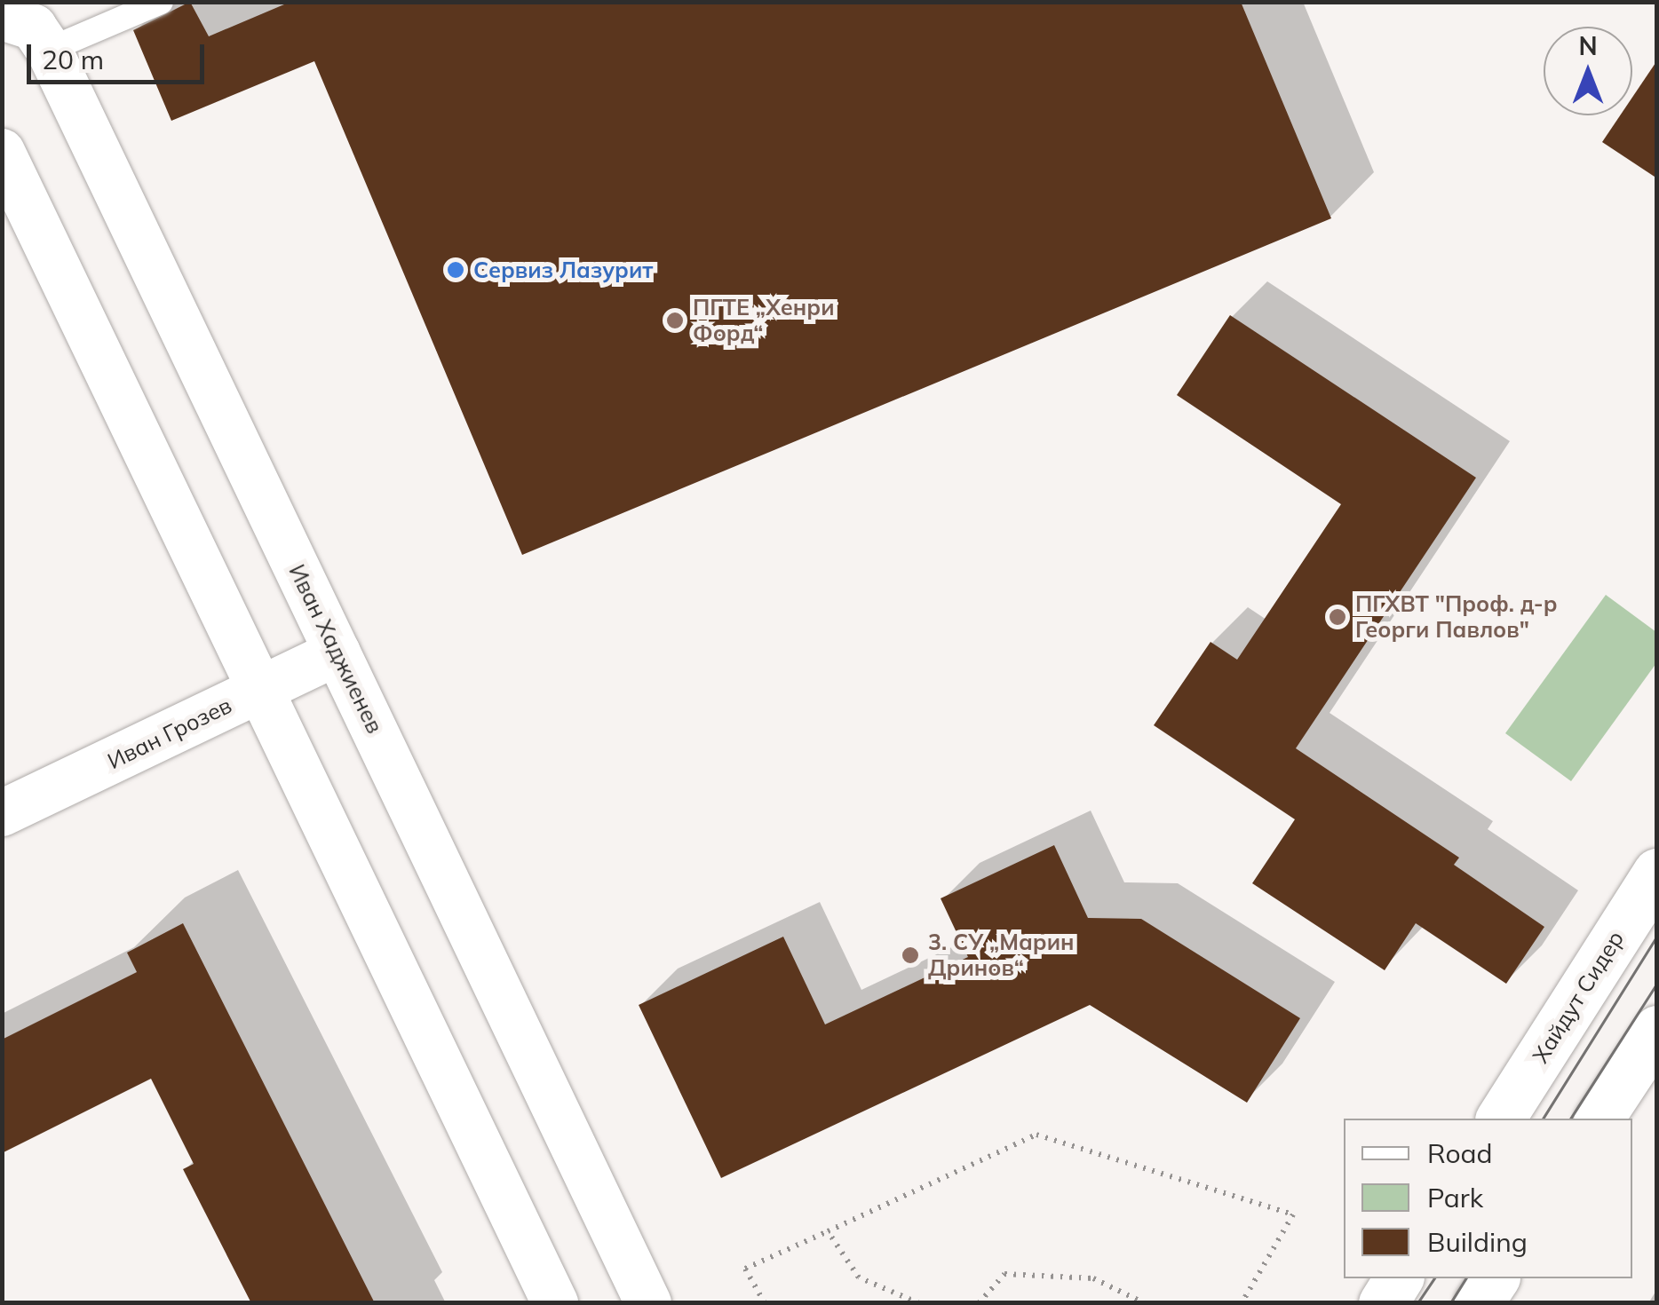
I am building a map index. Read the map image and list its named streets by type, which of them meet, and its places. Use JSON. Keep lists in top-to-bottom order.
{
  "streets": {
    "street": ["Иван Хаджиенев", "Иван Грозев", "Хайдут Сидер"]
  },
  "crossings": [
    ["Иван Хаджиенев", "Иван Грозев"]
  ],
  "places": [
    "Сервиз Лазурит",
    "ПГТЕ „Хенри Форд“",
    "ПГХВТ \"Проф. д-р Георги Павлов\"",
    "3. СУ „Марин Дринов“"
  ],
  "legend": ["Road", "Park", "Building"],
  "scale_bar": "20 m",
  "north": "top"
}
